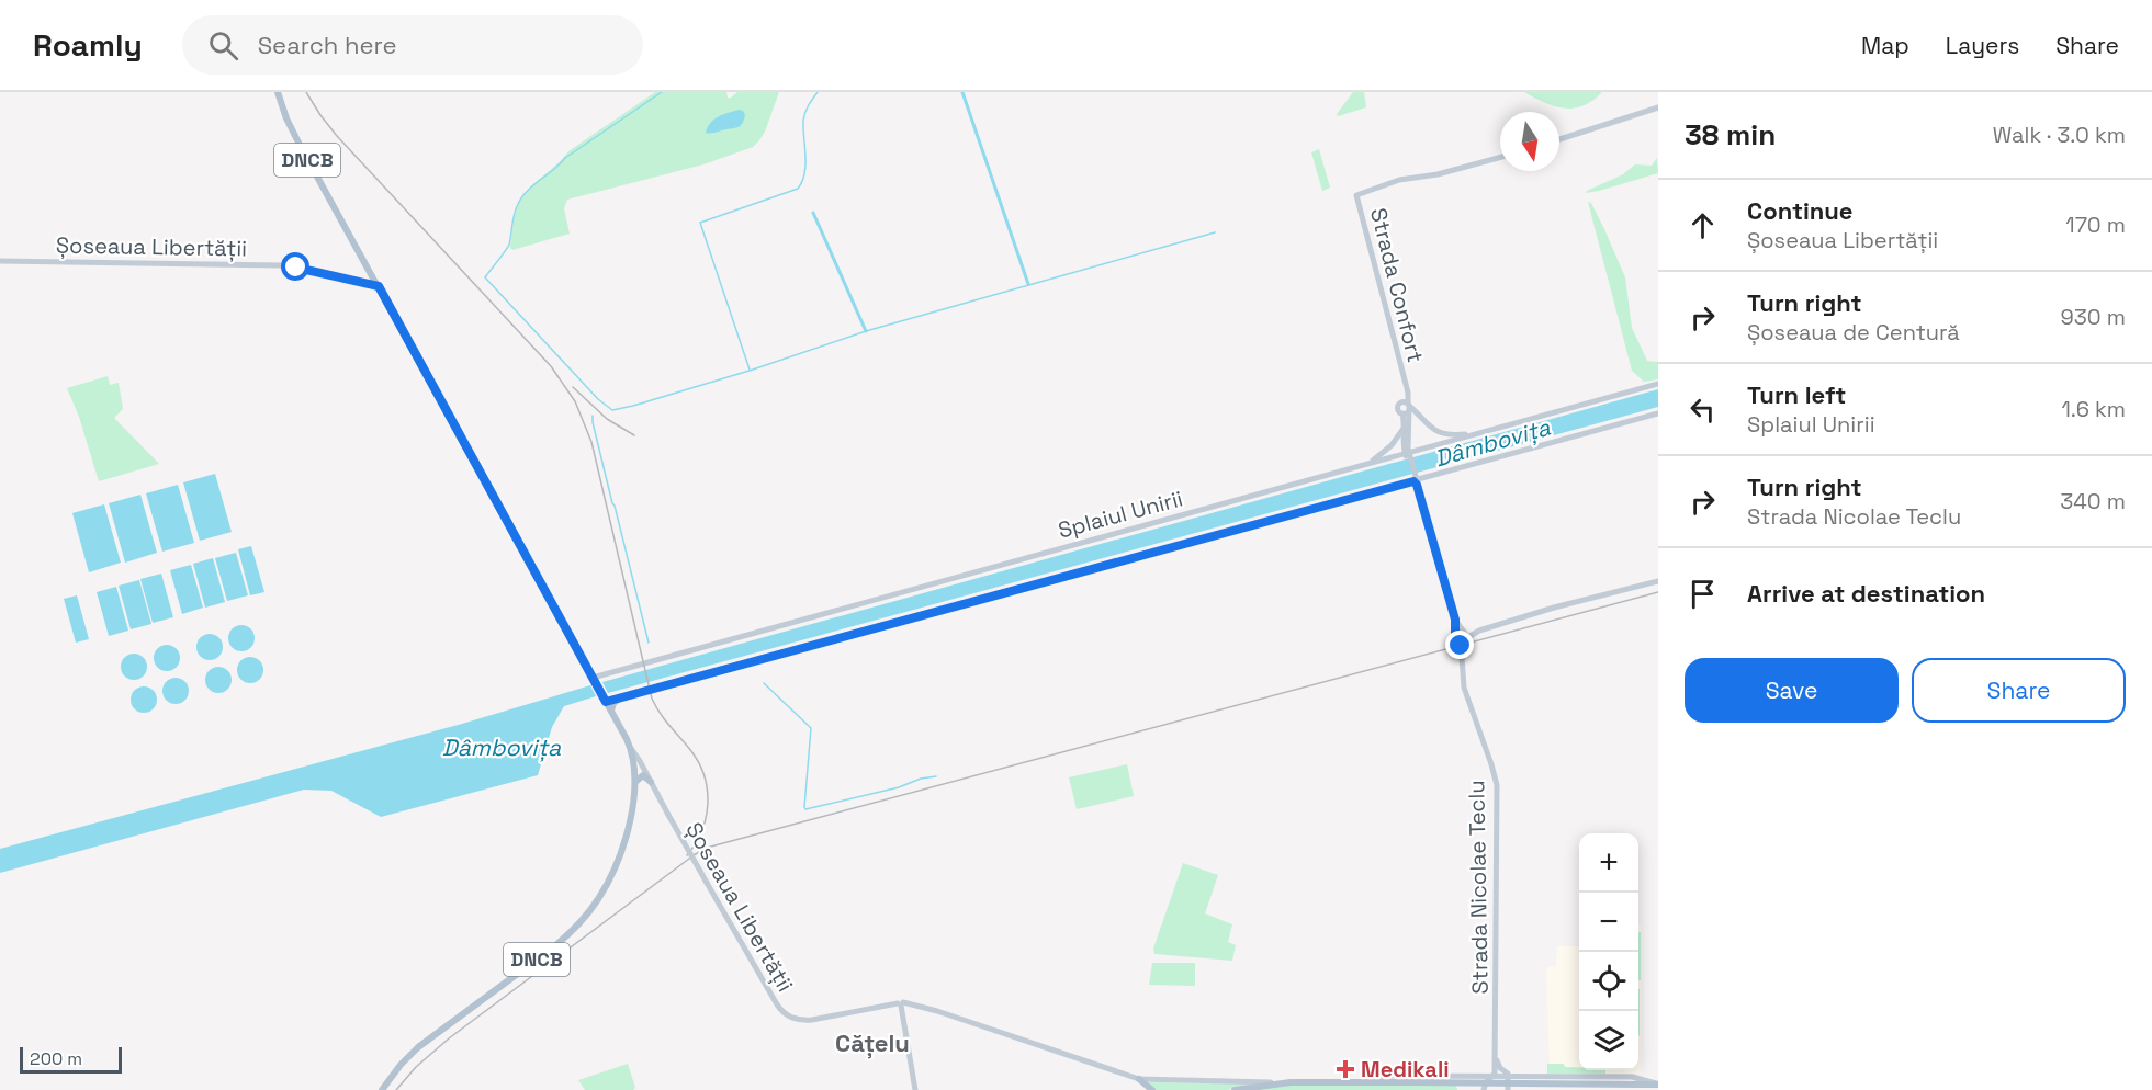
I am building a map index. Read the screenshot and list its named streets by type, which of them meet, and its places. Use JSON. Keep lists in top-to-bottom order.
{
  "streets": {
    "main road": [
      "DNCB",
      "Șoseaua Libertății",
      "Strada Confort",
      "Splaiul Unirii",
      "Strada Nicolae Teclu"
    ]
  },
  "crossings": [
    ["DNCB", "Șoseaua Libertății"],
    ["DNCB", "Splaiul Unirii"],
    ["Strada Confort", "Splaiul Unirii"],
    ["Strada Confort", "Strada Nicolae Teclu"],
    ["Splaiul Unirii", "Strada Nicolae Teclu"]
  ],
  "districts": ["Cățelu"],
  "water": ["Dâmbovița"],
  "places": {
    "health": ["Medikali"]
  },
  "scale_bar": "200 m",
  "north": "bottom",
  "page": {
    "header": "Roamly",
    "search": "Search here",
    "nav": ["Map", "Layers", "Share"],
    "heading": ["38 min", "Walk · 3.0 km"],
    "list": [
      ["Continue", "Șoseaua Libertății", "170 m"],
      ["Turn right", "Șoseaua de Centură", "930 m"],
      ["Turn left", "Splaiul Unirii", "1.6 km"],
      ["Turn right", "Strada Nicolae Teclu", "340 m"],
      "Arrive at destination"
    ],
    "buttons": ["Save", "Share"],
    "map_buttons": ["+", "−"],
    "scale": "200 m"
  }
}
